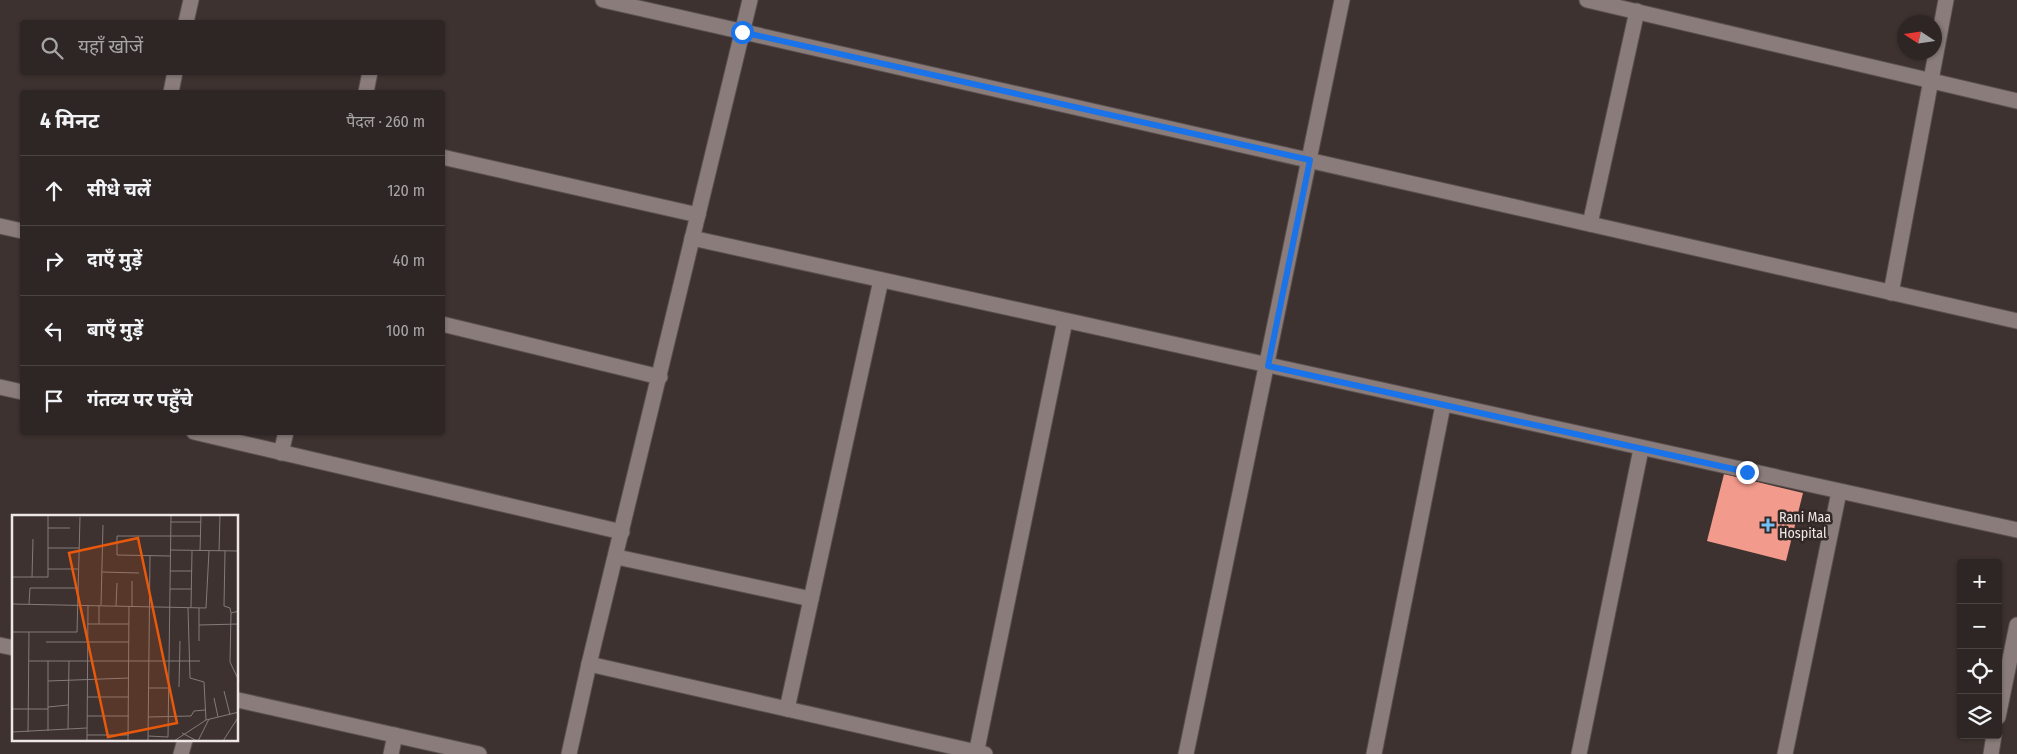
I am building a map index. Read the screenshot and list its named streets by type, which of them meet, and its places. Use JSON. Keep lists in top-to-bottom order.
{
  "places": {
    "health": ["Rani Maa Hospital"]
  },
  "north": "left",
  "page": {
    "search": "यहाँ खोजें",
    "heading": ["4 मिनट", "पैदल · 260 m"],
    "list": [
      ["सीधे चलें", "120 m"],
      ["दाएँ मुड़ें", "40 m"],
      ["बाएँ मुड़ें", "100 m"],
      "गंतव्य पर पहुँचे"
    ],
    "map_buttons": ["+", "−"]
  }
}
